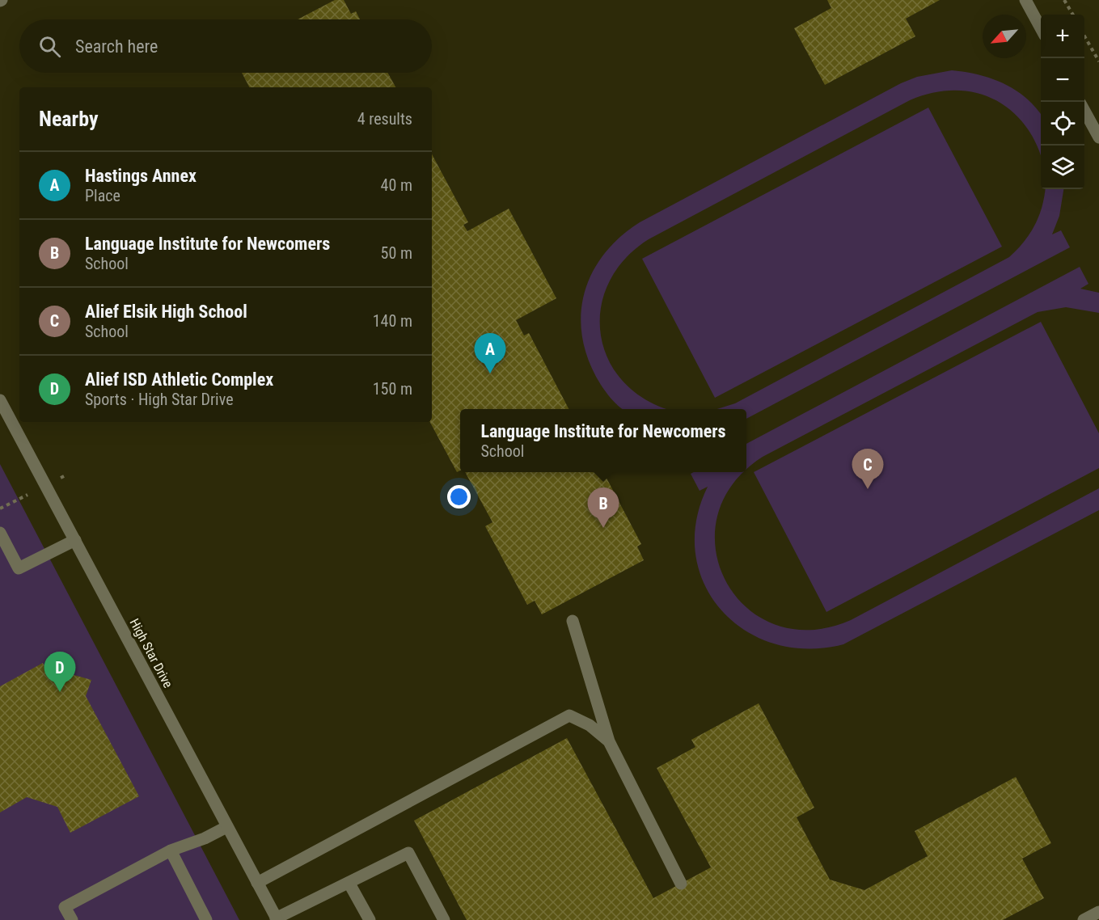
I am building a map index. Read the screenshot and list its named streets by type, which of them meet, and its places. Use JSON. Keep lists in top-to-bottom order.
{
  "streets": {
    "street": ["High Star Drive"]
  },
  "north": "bottom left",
  "page": {
    "map_buttons": ["+", "−"],
    "search": "Search here",
    "heading": ["Nearby", "4 results"],
    "list": [
      {
        "mark": "A",
        "name": "Hastings Annex",
        "note": "Place",
        "value": "40 m"
      },
      {
        "mark": "B",
        "name": "Language Institute for Newcomers",
        "note": "School",
        "value": "50 m"
      },
      {
        "mark": "C",
        "name": "Alief Elsik High School",
        "note": "School",
        "value": "140 m"
      },
      {
        "mark": "D",
        "name": "Alief ISD Athletic Complex",
        "note": "Sports · High Star Drive",
        "value": "150 m"
      }
    ],
    "pins": [
      "A",
      "C",
      "B",
      "D"
    ],
    "popup": ["Language Institute for Newcomers", "School"]
  }
}
